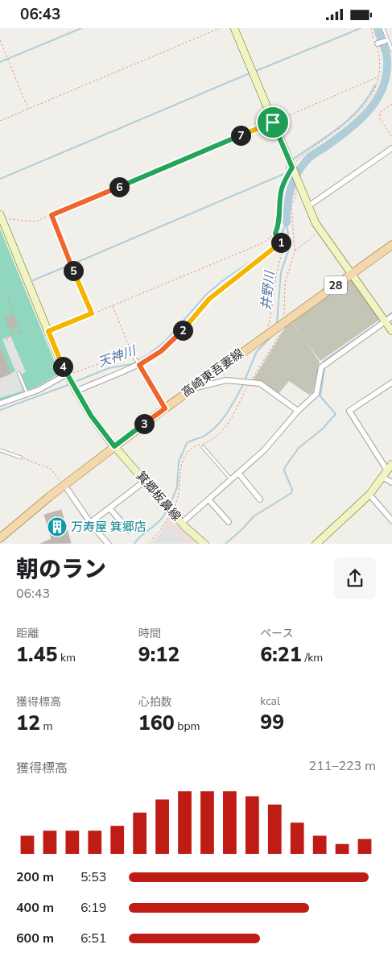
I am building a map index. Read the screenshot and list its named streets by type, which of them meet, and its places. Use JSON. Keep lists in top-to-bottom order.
{
  "streets": {
    "main road": ["28", "高崎東吾妻線"],
    "street": ["箕郷板鼻線"]
  },
  "crossings": [
    ["高崎東吾妻線", "箕郷板鼻線"]
  ],
  "water": ["井野川", "天神川"],
  "places": {
    "building": ["万寿屋 箕郷店"]
  },
  "page": {
    "status": "06:43",
    "pins": [
      "7",
      "6",
      "1",
      "5",
      "2",
      "4",
      "3"
    ],
    "heading": ["朝のラン", "06:43"],
    "stats": [
      ["距離", "1.45 km"],
      ["時間", "9:12"],
      ["ペース", "6:21 /km"],
      ["獲得標高", "12 m"],
      ["心拍数", "160 bpm"],
      ["kcal", "99"]
    ],
    "chart": ["獲得標高", "211–223 m"],
    "list": [
      {
        "name": "200 m",
        "note": "5:53"
      },
      {
        "name": "400 m",
        "note": "6:19"
      },
      {
        "name": "600 m",
        "note": "6:51"
      }
    ]
  }
}
